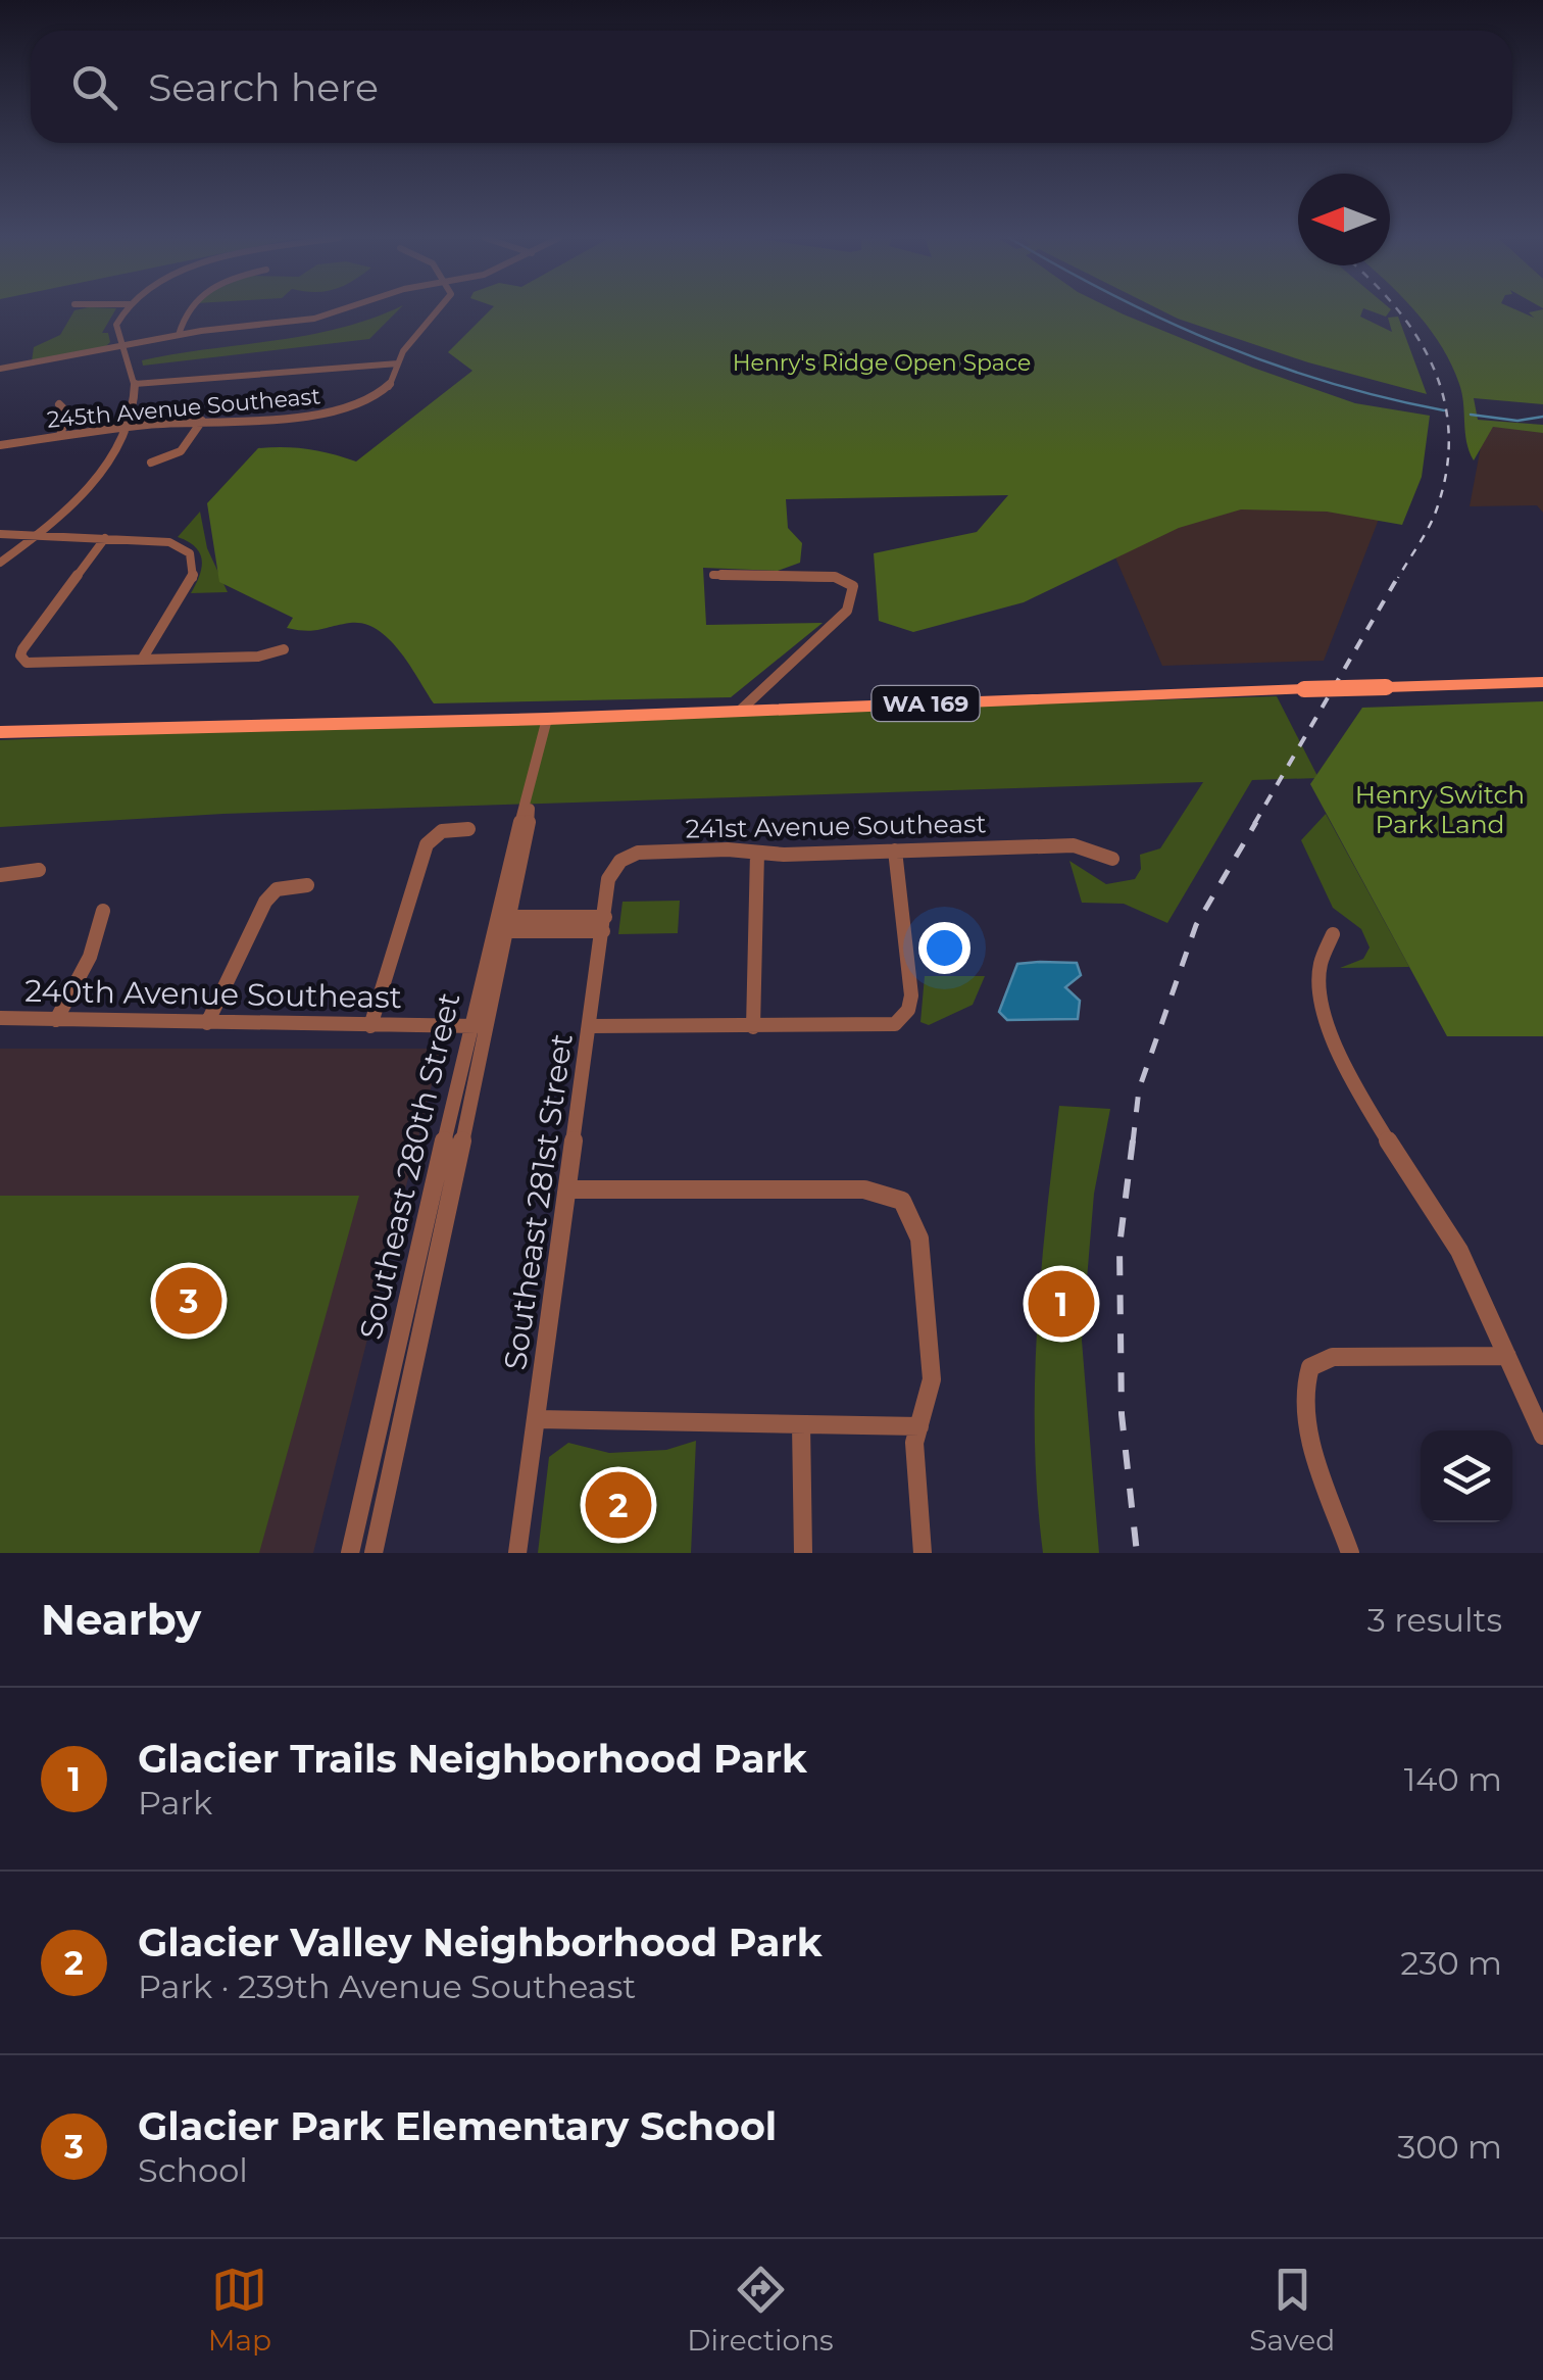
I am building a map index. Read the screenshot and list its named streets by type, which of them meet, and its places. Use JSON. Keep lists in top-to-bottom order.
{
  "streets": {
    "main road": ["WA 169"],
    "street": [
      "245th Avenue Southeast",
      "241st Avenue Southeast",
      "240th Avenue Southeast",
      "Southeast 280th Street",
      "Southeast 281st Street"
    ]
  },
  "crossings": [
    ["WA 169", "Southeast 280th Street"],
    ["241st Avenue Southeast", "Southeast 281st Street"],
    ["240th Avenue Southeast", "Southeast 280th Street"]
  ],
  "parks": ["Henry's Ridge Open Space", "Henry Switch Park Land"],
  "north": "left",
  "page": {
    "search": "Search here",
    "pins": ["3", "1", "2"],
    "heading": ["Nearby", "3 results"],
    "list": [
      {
        "mark": "1",
        "name": "Glacier Trails Neighborhood Park",
        "note": "Park",
        "value": "140 m"
      },
      {
        "mark": "2",
        "name": "Glacier Valley Neighborhood Park",
        "note": "Park · 239th Avenue Southeast",
        "value": "230 m"
      },
      {
        "mark": "3",
        "name": "Glacier Park Elementary School",
        "note": "School",
        "value": "300 m"
      }
    ],
    "nav": ["Map", "Directions", "Saved"]
  }
}
